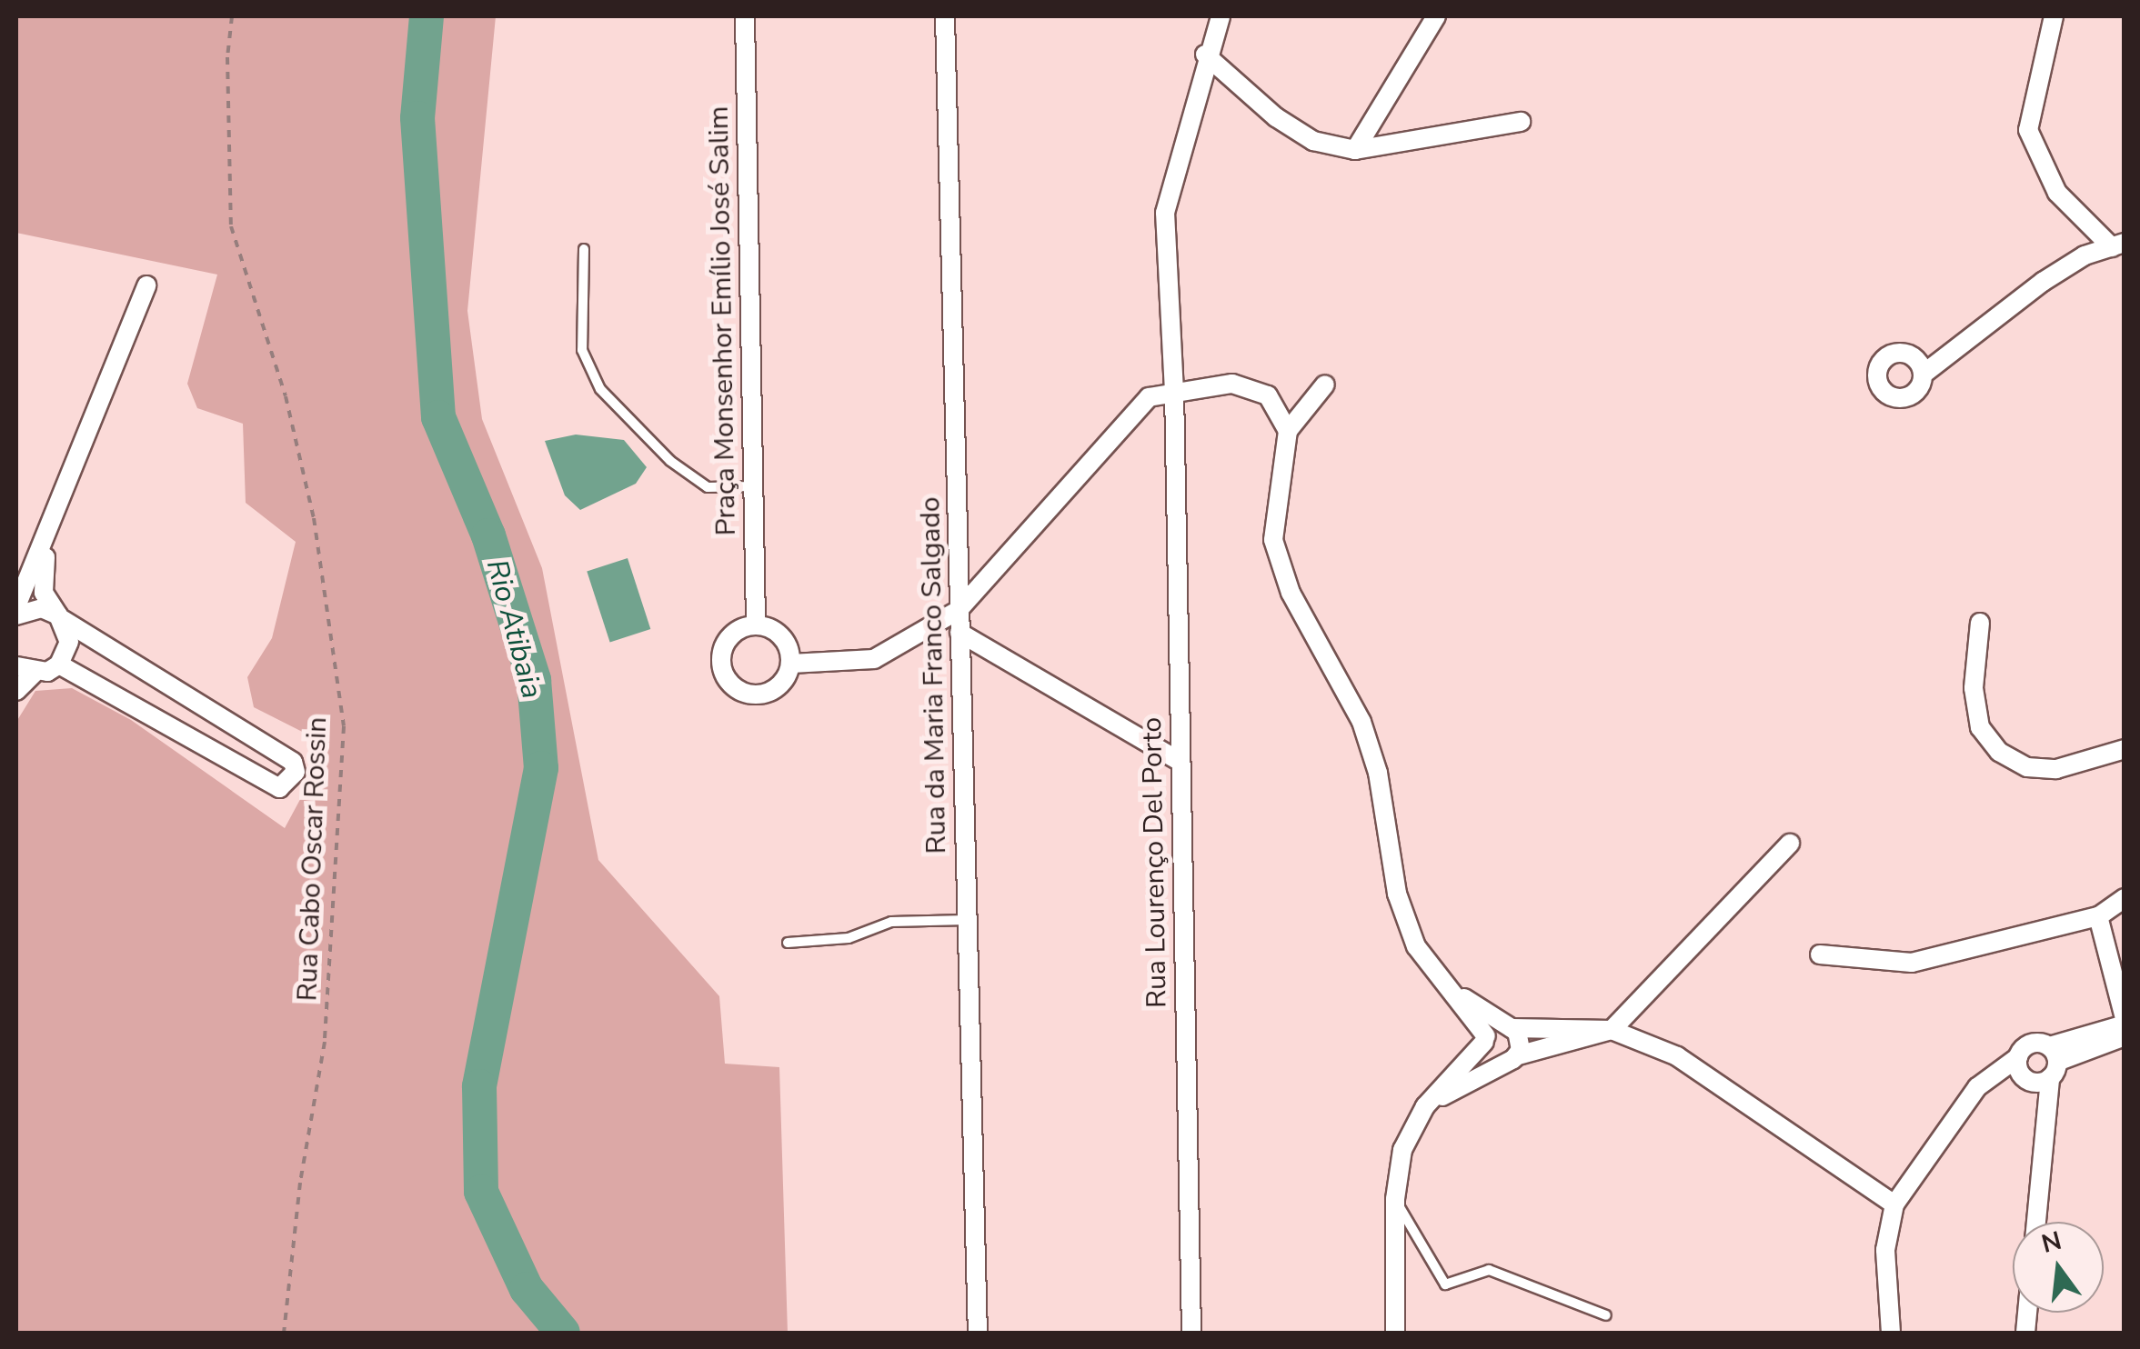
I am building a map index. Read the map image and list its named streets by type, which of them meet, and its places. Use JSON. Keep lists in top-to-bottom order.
{
  "streets": {
    "street": ["Praça Monsenhor Emílio José Salim", "Rua da Maria Franco Salgado", "Rua Lourenço Del Porto"],
    "path": ["Rua Cabo Oscar Rossin"]
  },
  "water": ["Rio Atibaia"],
  "north": "top"
}
